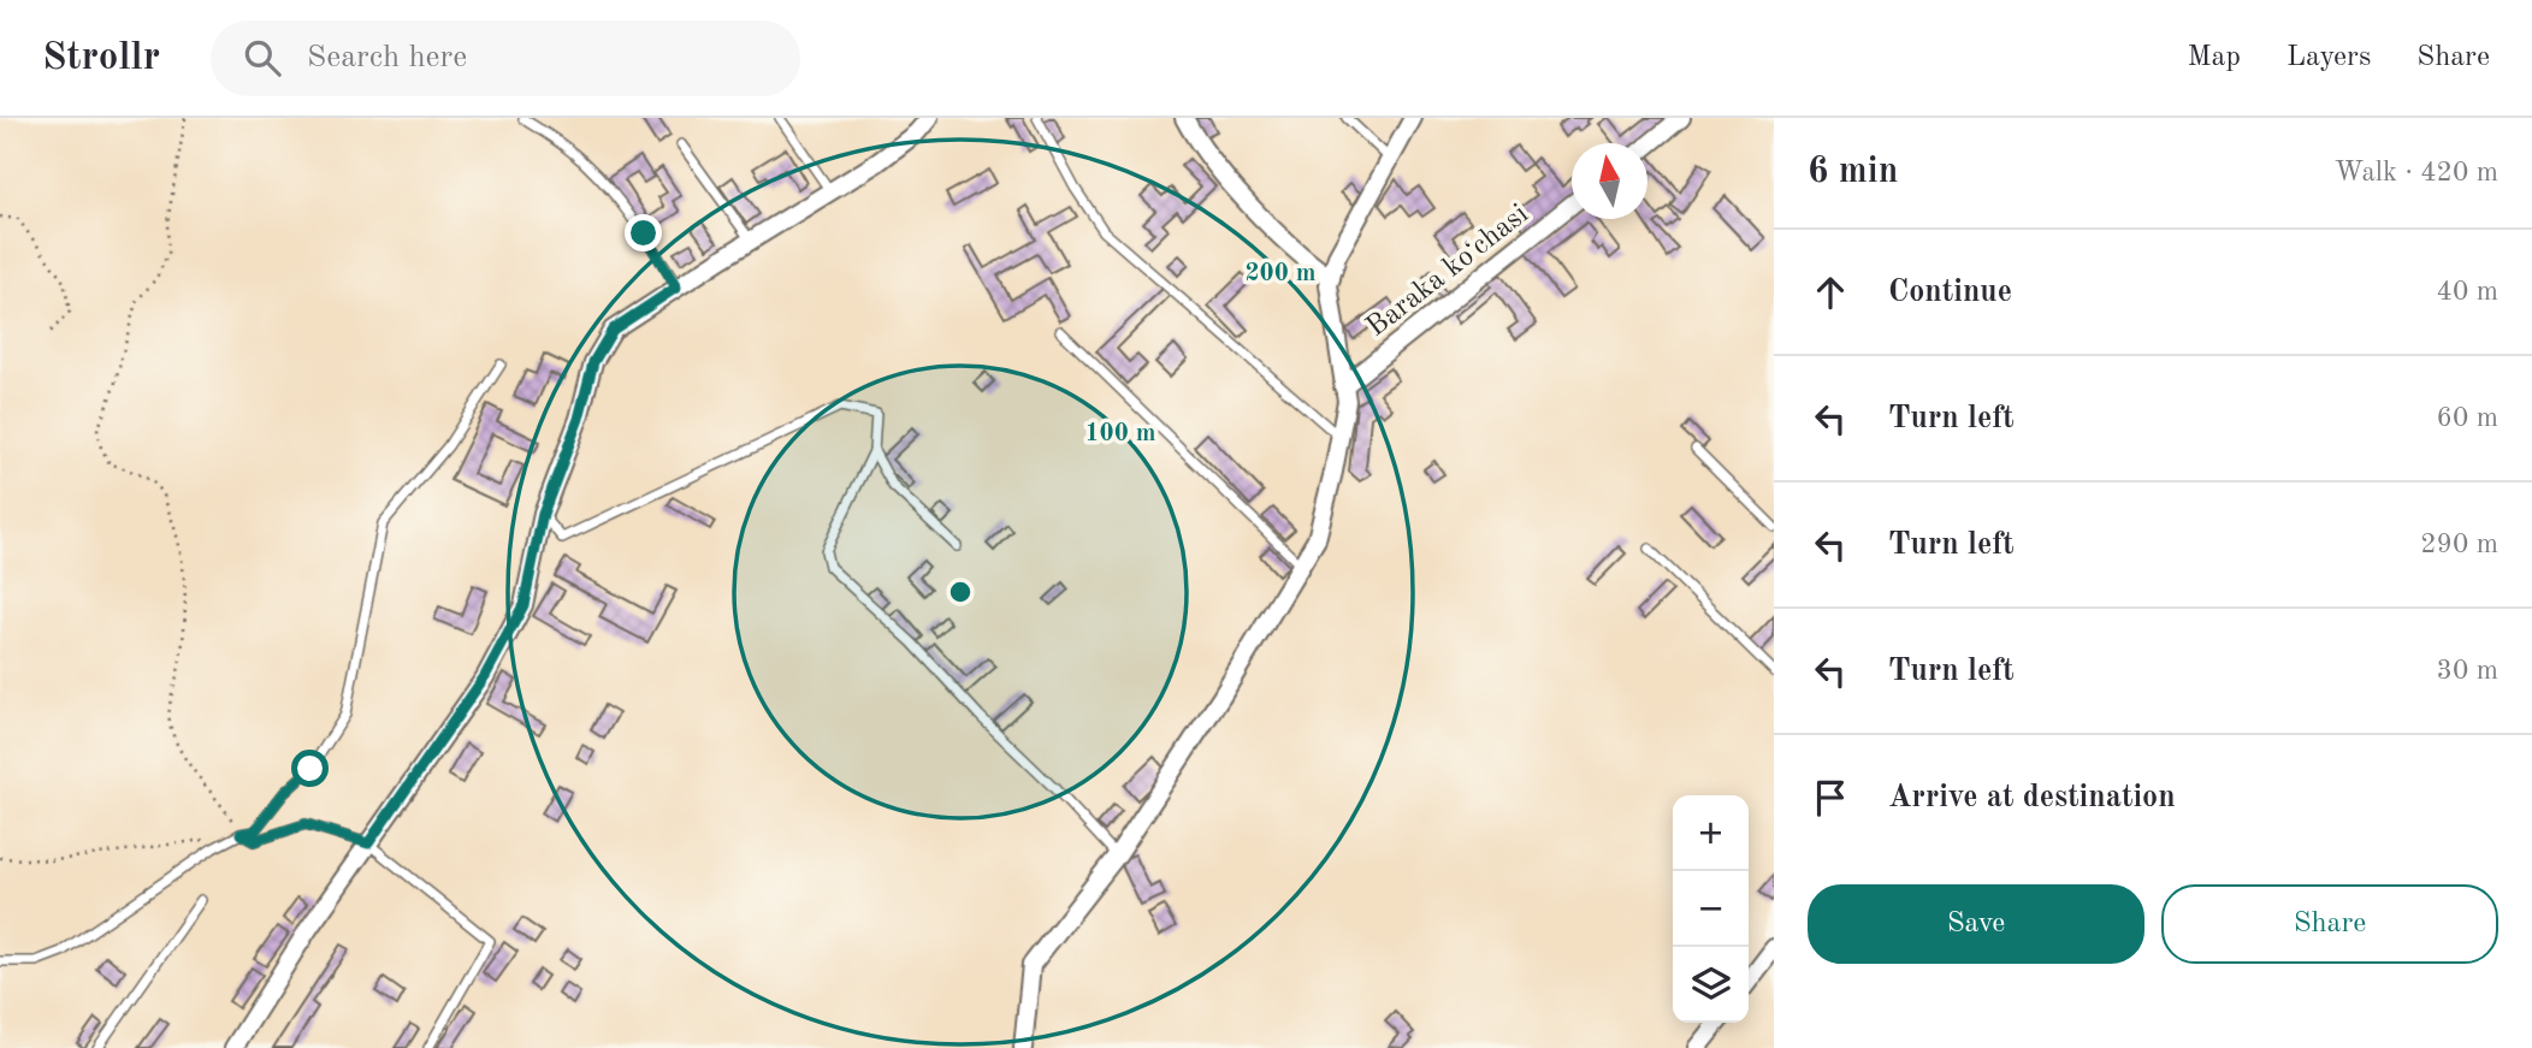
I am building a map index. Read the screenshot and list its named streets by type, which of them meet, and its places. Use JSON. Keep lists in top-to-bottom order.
{
  "streets": {
    "street": ["Baraka koʻchasi"]
  },
  "north": "top",
  "page": {
    "header": "Strollr",
    "search": "Search here",
    "nav": ["Map", "Layers", "Share"],
    "heading": ["6 min", "Walk · 420 m"],
    "list": [
      ["Continue", "40 m"],
      ["Turn left", "60 m"],
      ["Turn left", "290 m"],
      ["Turn left", "30 m"],
      "Arrive at destination"
    ],
    "map_buttons": ["+", "−"],
    "buttons": ["Save", "Share"]
  },
  "rings": ["200 m", "100 m"]
}
